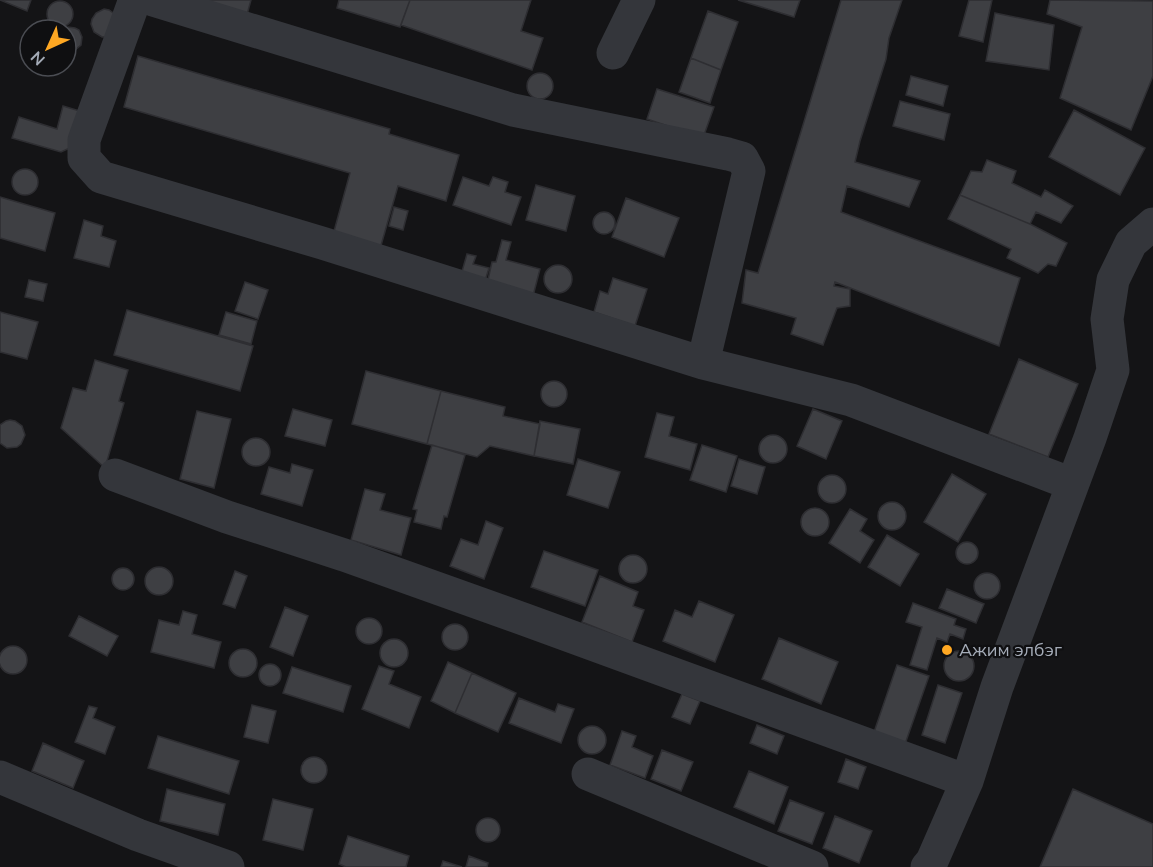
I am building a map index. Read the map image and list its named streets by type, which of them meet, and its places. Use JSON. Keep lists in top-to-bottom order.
{
  "places": ["Ажим элбэг"],
  "north": "bottom left"
}
